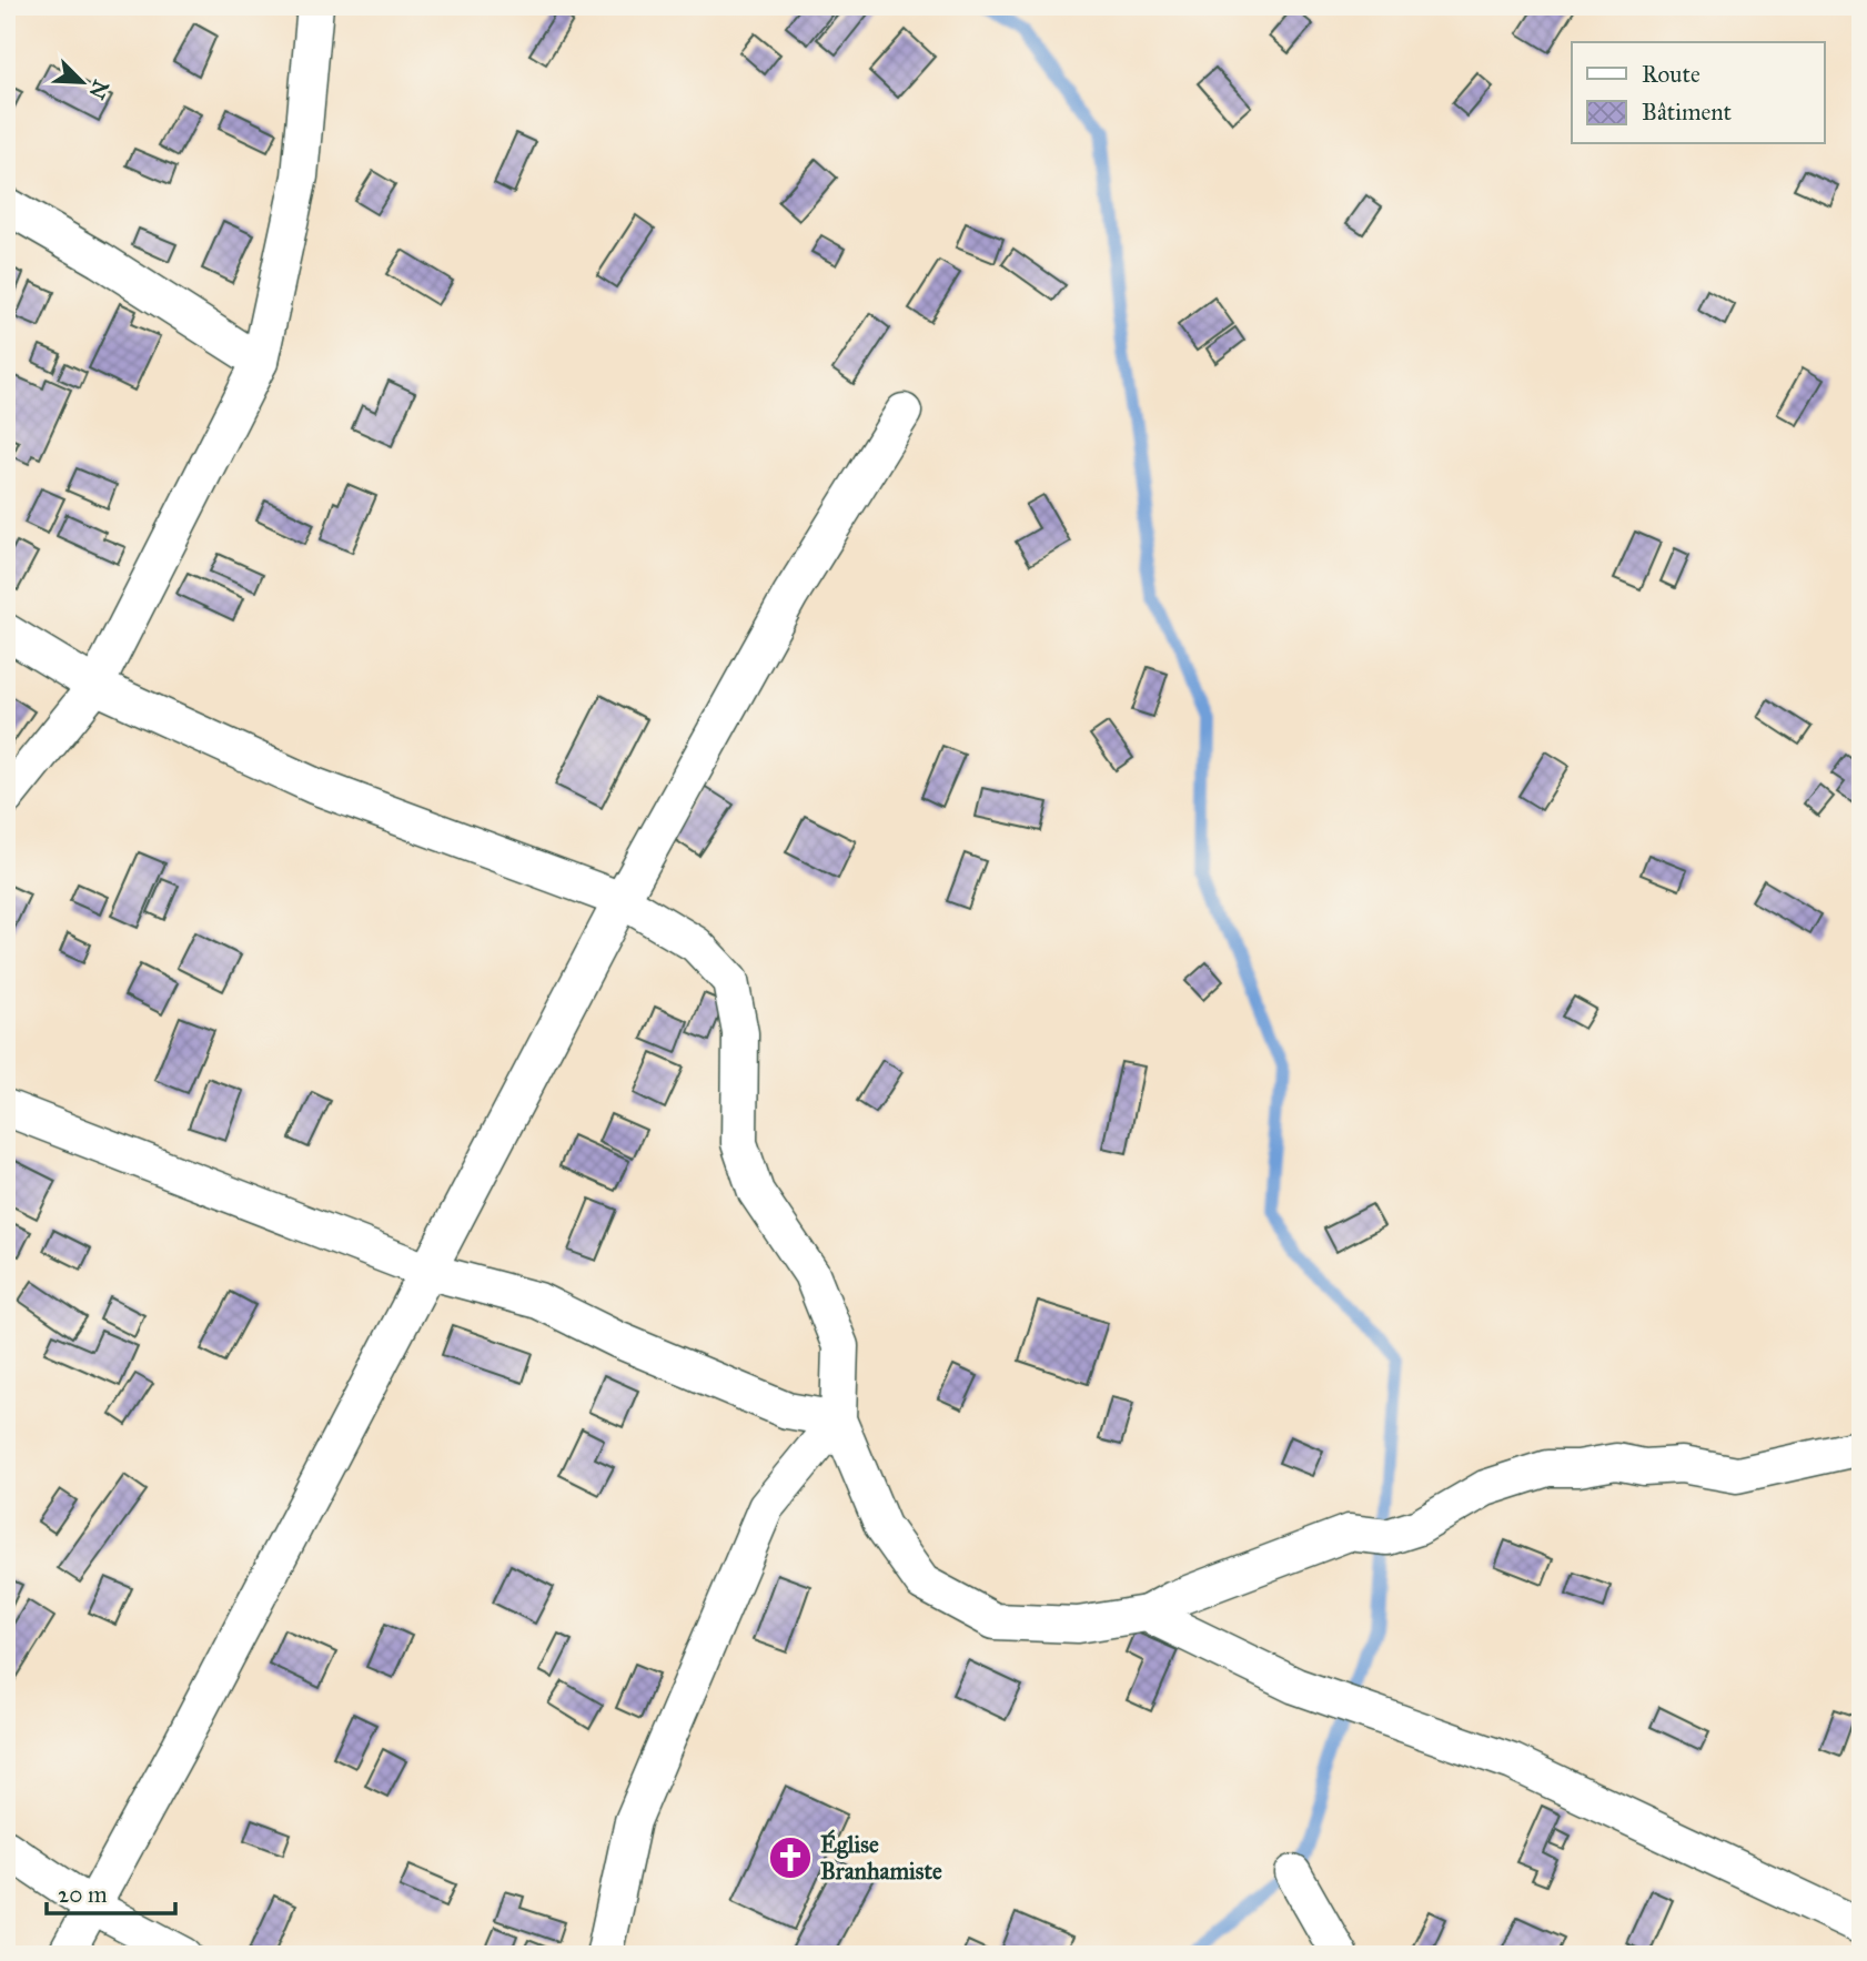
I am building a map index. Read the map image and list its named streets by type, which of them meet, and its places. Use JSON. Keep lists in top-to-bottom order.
{
  "places": {
    "church": ["Église Branhamiste"]
  },
  "legend": ["Route", "Bâtiment"],
  "scale_bar": "20 m",
  "north": "bottom right"
}
